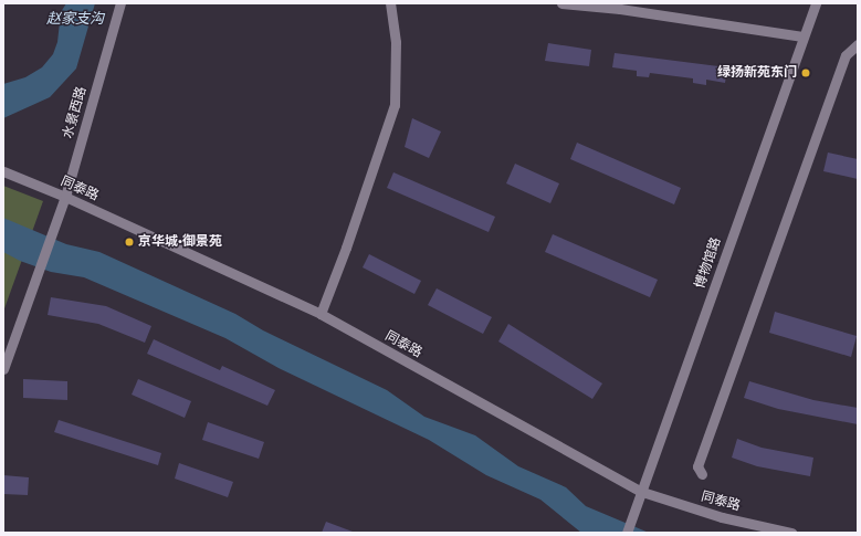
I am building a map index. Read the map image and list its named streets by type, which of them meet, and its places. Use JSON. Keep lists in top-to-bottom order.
{
  "streets": {
    "street": ["水景西路", "同泰路", "博物馆路"]
  },
  "crossings": [
    ["水景西路", "同泰路"],
    ["同泰路", "博物馆路"]
  ],
  "water": ["赵家支沟"],
  "places": ["绿扬新苑东门", "京华城·御景苑"]
}
